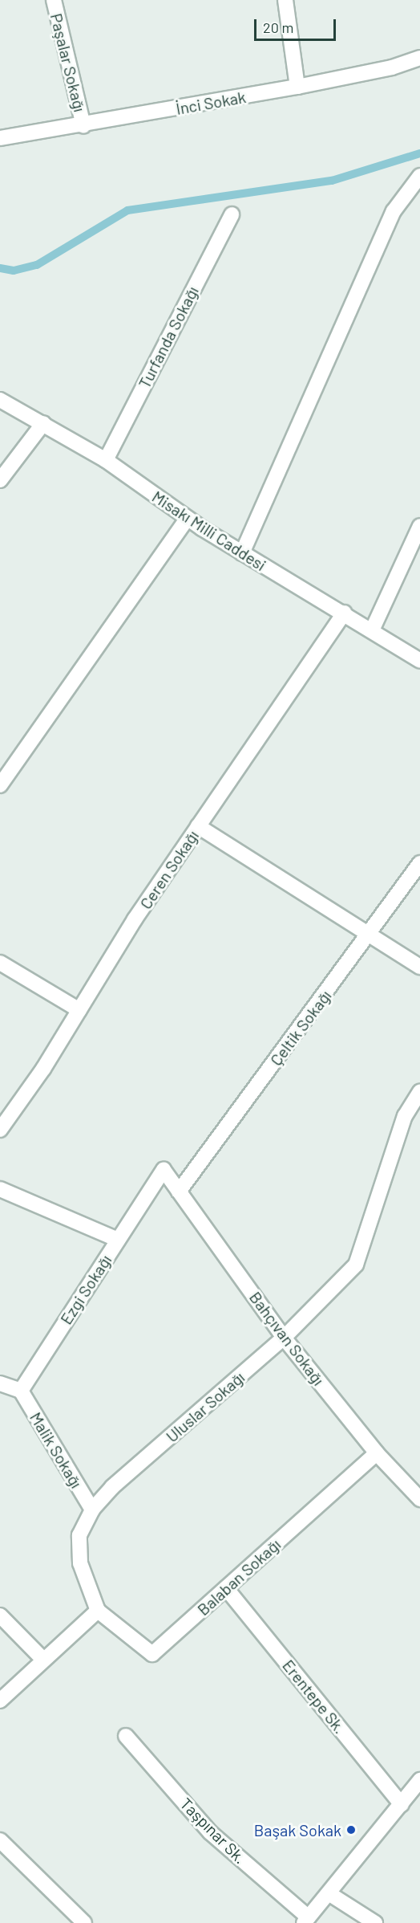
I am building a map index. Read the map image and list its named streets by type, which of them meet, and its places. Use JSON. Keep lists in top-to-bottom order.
{
  "streets": {
    "street": [
      "Paşalar Sokağı",
      "İnci Sokak",
      "Turfanda Sokağı",
      "Misakı Milli Caddesi",
      "Ceren Sokağı",
      "Çeltik Sokağı",
      "Ezgi Sokağı",
      "Bahçıvan Sokağı",
      "Uluslar Sokağı",
      "Malik Sokağı",
      "Balaban Sokağı",
      "Erentepe Sk.",
      "Taşpınar Sk."
    ]
  },
  "crossings": [
    ["Paşalar Sokağı", "İnci Sokak"],
    ["Turfanda Sokağı", "Misakı Milli Caddesi"],
    ["Misakı Milli Caddesi", "Ceren Sokağı"],
    ["Çeltik Sokağı", "Bahçıvan Sokağı"],
    ["Ezgi Sokağı", "Bahçıvan Sokağı"],
    ["Ezgi Sokağı", "Malik Sokağı"],
    ["Bahçıvan Sokağı", "Uluslar Sokağı"],
    ["Bahçıvan Sokağı", "Balaban Sokağı"],
    ["Uluslar Sokağı", "Malik Sokağı"],
    ["Uluslar Sokağı", "Balaban Sokağı"],
    ["Balaban Sokağı", "Erentepe Sk."]
  ],
  "places": ["Başak Sokak"],
  "scale_bar": "20 m"
}
